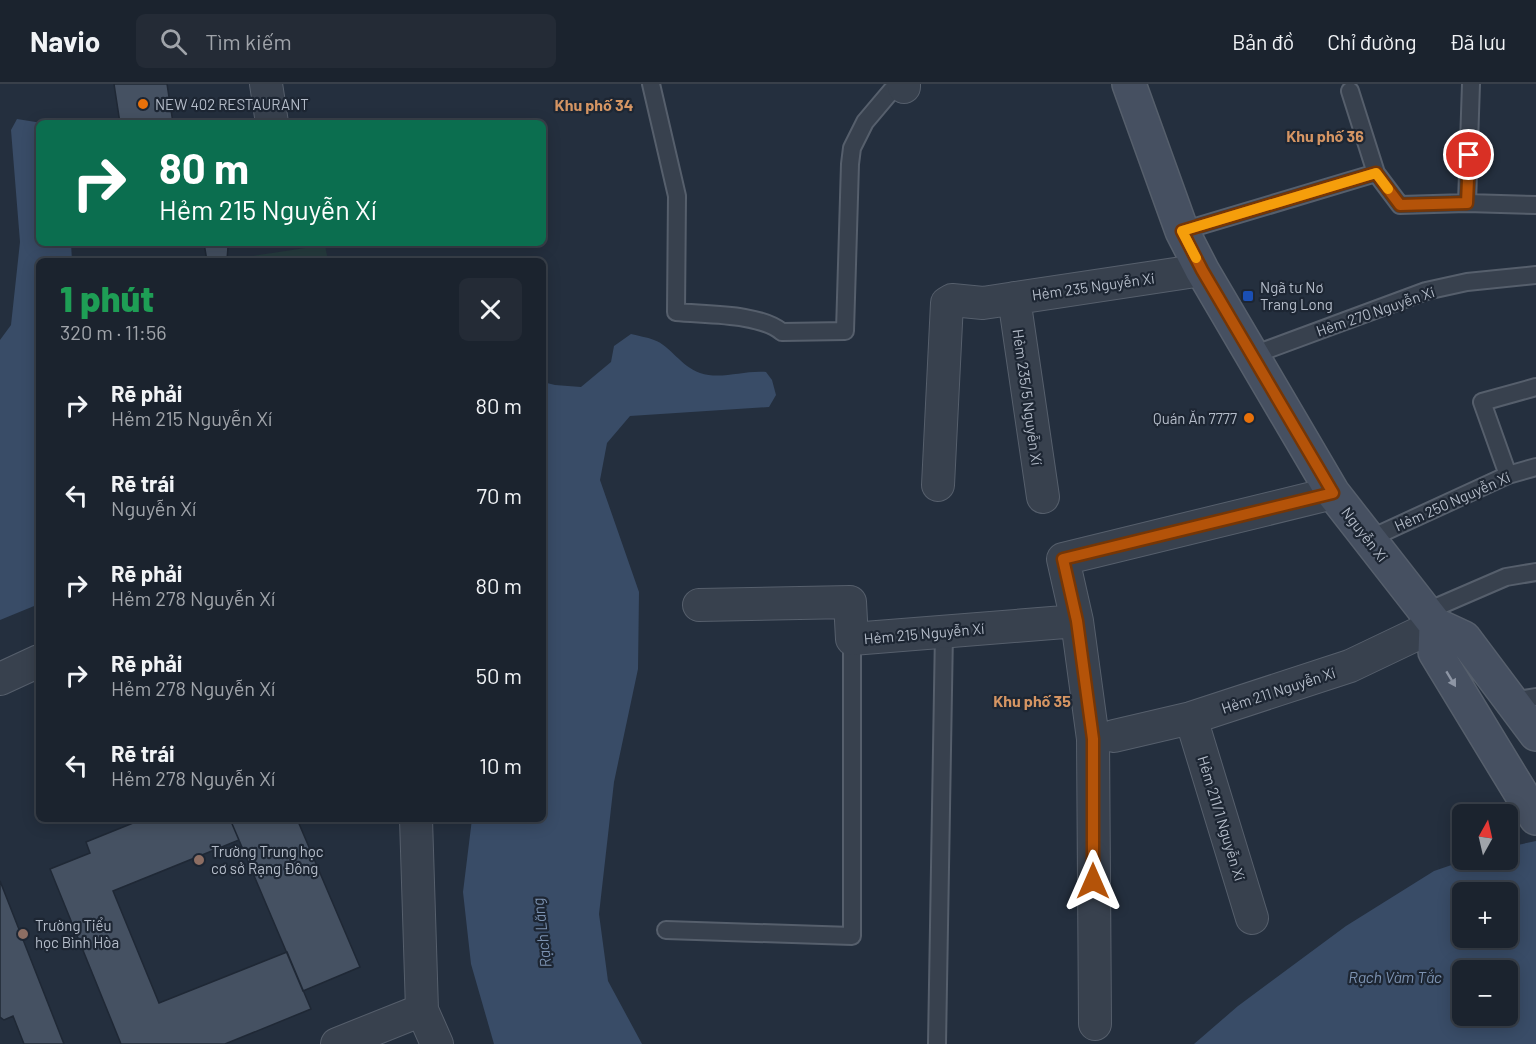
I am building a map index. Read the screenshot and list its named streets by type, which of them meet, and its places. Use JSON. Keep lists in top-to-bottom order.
{
  "streets": {
    "main road": ["Nguyễn Xí"],
    "street": [
      "Hẻm 235 Nguyễn Xí",
      "Hẻm 235/5 Nguyễn Xí",
      "Hẻm 215 Nguyễn Xí",
      "Hẻm 211 Nguyễn Xí",
      "Hẻm 211/1 Nguyễn Xí"
    ],
    "lane": ["Hẻm 270 Nguyễn Xí", "Hẻm 250 Nguyễn Xí"]
  },
  "crossings": [
    ["Hẻm 235 Nguyễn Xí", "Hẻm 235/5 Nguyễn Xí"],
    ["Hẻm 235 Nguyễn Xí", "Nguyễn Xí"],
    ["Hẻm 270 Nguyễn Xí", "Nguyễn Xí"],
    ["Hẻm 250 Nguyễn Xí", "Nguyễn Xí"],
    ["Nguyễn Xí", "Hẻm 211 Nguyễn Xí"],
    ["Hẻm 211 Nguyễn Xí", "Hẻm 211/1 Nguyễn Xí"]
  ],
  "districts": ["Khu phố 34", "Khu phố 36", "Khu phố 35"],
  "water": ["Rạch Lăng", "Rạch Vàm Tắc"],
  "places": {
    "other": [
      "NEW 402 RESTAURANT",
      "Quán Ăn 7777",
      "Trường Trung học cơ sở Rạng Đông",
      "Trường Tiểu học Bình Hòa"
    ],
    "transit": ["Ngã tư Nơ Trang Long"]
  },
  "north": "top",
  "page": {
    "header": "Navio",
    "search": "Tìm kiếm",
    "nav": ["Bản đồ", "Chỉ đường", "Đã lưu"],
    "turn": ["80 m", "Hẻm 215 Nguyễn Xí"],
    "heading": ["1 phút", "320 m · 11:56"],
    "list": [
      {
        "name": "Rẽ phải",
        "note": "Hẻm 215 Nguyễn Xí",
        "value": "80 m"
      },
      {
        "name": "Rẽ trái",
        "note": "Nguyễn Xí",
        "value": "70 m"
      },
      {
        "name": "Rẽ phải",
        "note": "Hẻm 278 Nguyễn Xí",
        "value": "80 m"
      },
      {
        "name": "Rẽ phải",
        "note": "Hẻm 278 Nguyễn Xí",
        "value": "50 m"
      },
      {
        "name": "Rẽ trái",
        "note": "Hẻm 278 Nguyễn Xí",
        "value": "10 m"
      }
    ],
    "map_buttons": ["+", "−"]
  }
}
